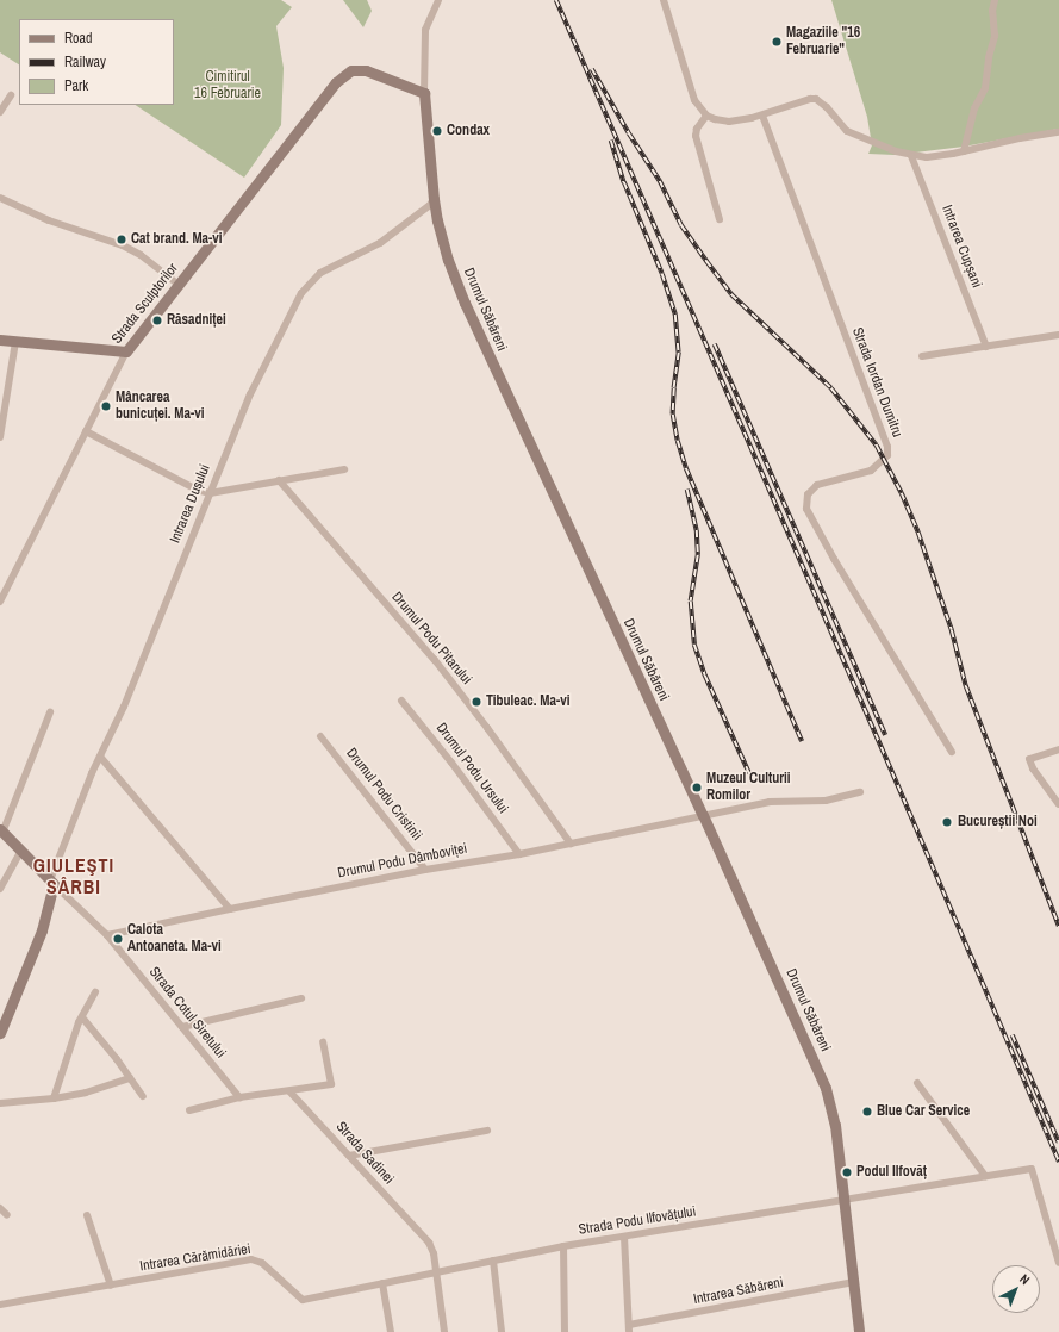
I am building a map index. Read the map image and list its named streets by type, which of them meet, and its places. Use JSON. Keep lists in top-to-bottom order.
{
  "streets": {
    "main road": ["Strada Sculptorilor", "Drumul Săbăreni"],
    "street": [
      "Intrarea Cupșani",
      "Strada Iordan Dumitru",
      "Intrarea Dușului",
      "Drumul Podu Pitarului",
      "Drumul Podu Ursului",
      "Drumul Podu Cristinii",
      "Drumul Podu Dâmboviței",
      "Strada Cotul Siretului",
      "Strada Sadinei",
      "Strada Podu Ilfovățului",
      "Intrarea Cărămidăriei",
      "Intrarea Săbăreni"
    ]
  },
  "crossings": [
    ["Strada Sculptorilor", "Drumul Săbăreni"],
    ["Drumul Săbăreni", "Intrarea Dușului"],
    ["Drumul Săbăreni", "Drumul Podu Dâmboviței"],
    ["Drumul Săbăreni", "Strada Podu Ilfovățului"],
    ["Drumul Săbăreni", "Intrarea Săbăreni"],
    ["Intrarea Dușului", "Strada Cotul Siretului"],
    ["Drumul Podu Pitarului", "Drumul Podu Dâmboviței"],
    ["Drumul Podu Ursului", "Drumul Podu Dâmboviței"],
    ["Drumul Podu Cristinii", "Drumul Podu Dâmboviței"],
    ["Drumul Podu Dâmboviței", "Strada Cotul Siretului"],
    ["Strada Sadinei", "Strada Podu Ilfovățului"],
    ["Strada Sadinei", "Intrarea Cărămidăriei"],
    ["Strada Podu Ilfovățului", "Intrarea Cărămidăriei"]
  ],
  "districts": ["GIULEŞTI SÂRBI"],
  "parks": ["Cimitirul 16 Februarie"],
  "places": [
    "Magaziile \"16 Februarie\"",
    "Condax",
    "Cat brand. Ma-vi",
    "Răsadniței",
    "Mâncarea bunicuței. Ma-vi",
    "Tibuleac. Ma-vi",
    "Muzeul Culturii Romilor",
    "Bucureștii Noi",
    "Calota Antoaneta. Ma-vi",
    "Blue Car Service",
    "Podul Ilfovăț"
  ],
  "legend": ["Road", "Railway", "Park"],
  "north": "top right"
}
